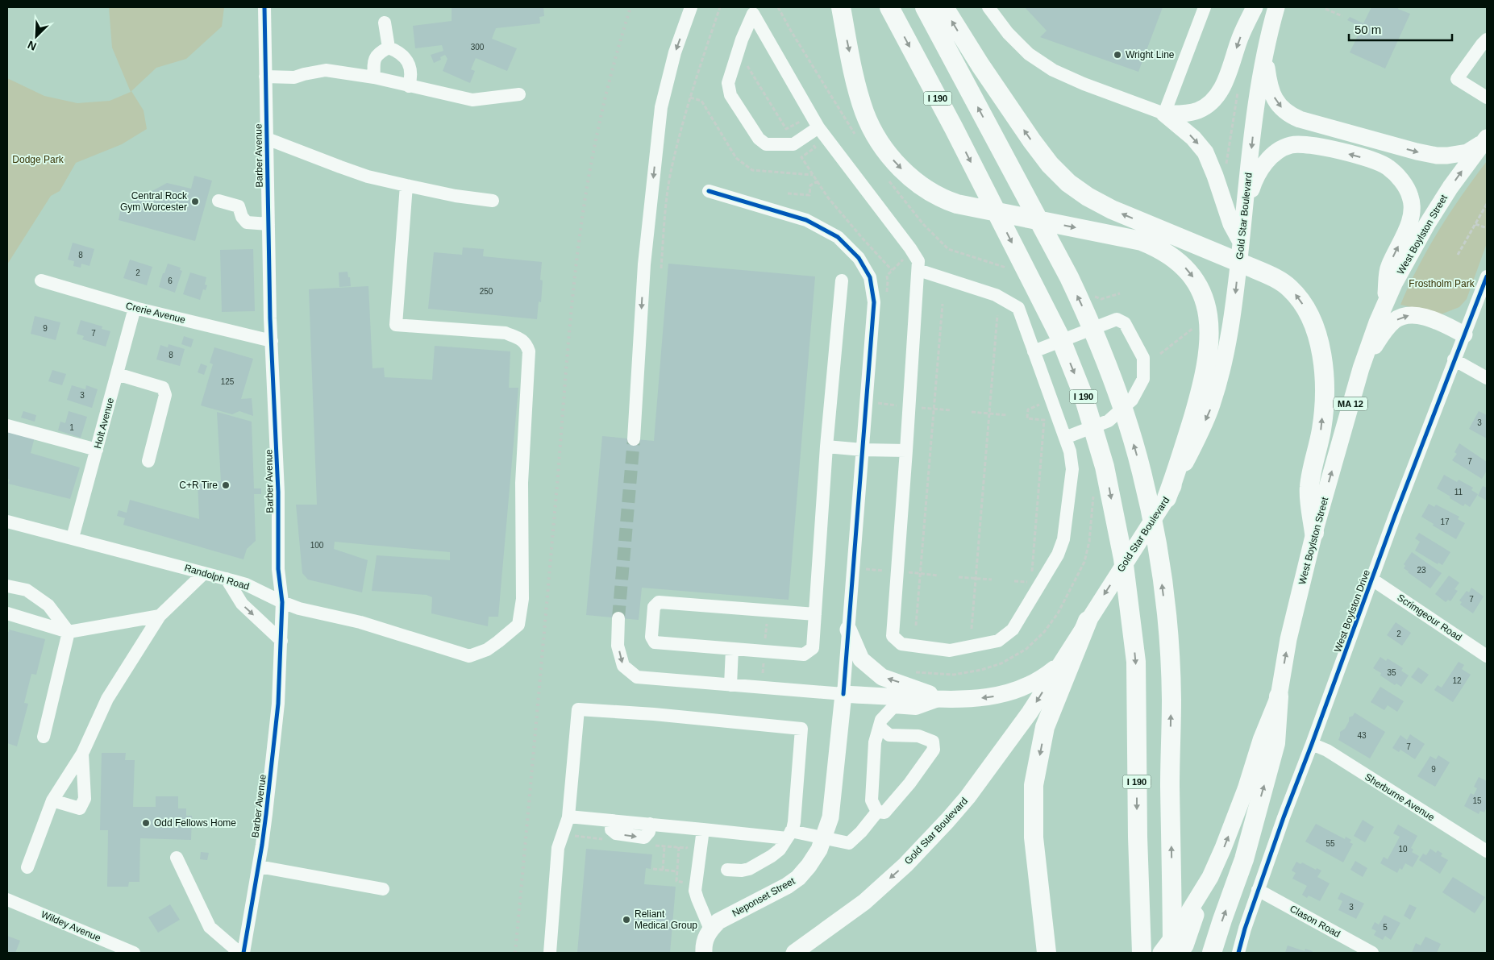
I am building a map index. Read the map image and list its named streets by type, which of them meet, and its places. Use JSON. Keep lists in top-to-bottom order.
{
  "streets": {
    "highway": ["I 190"],
    "main road": [
      "Gold Star Boulevard",
      "West Boylston Street",
      "MA 12",
      "Neponset Street"
    ],
    "street": [
      "Barber Avenue",
      "Crerie Avenue",
      "Holt Avenue",
      "Randolph Road",
      "West Boylston Drive",
      "Scrimgeour Road",
      "Sherburne Avenue",
      "Clason Road",
      "Wildey Avenue"
    ]
  },
  "crossings": [
    ["Barber Avenue", "Crerie Avenue"],
    ["Barber Avenue", "Randolph Road"],
    ["Crerie Avenue", "Holt Avenue"],
    ["Holt Avenue", "Randolph Road"],
    ["West Boylston Drive", "Scrimgeour Road"],
    ["West Boylston Drive", "Sherburne Avenue"],
    ["West Boylston Drive", "Clason Road"]
  ],
  "one_way": ["Gold Star Boulevard", "West Boylston Street"],
  "parks": ["Dodge Park", "Frostholm Park"],
  "places": [
    "Wright Line",
    "Central Rock Gym Worcester",
    "C+R Tire",
    "Odd Fellows Home",
    "Reliant Medical Group"
  ],
  "house_numbers": [
    "300",
    "8",
    "2",
    "6",
    "250",
    "9",
    "7",
    "8",
    "125",
    "3",
    "3",
    "1",
    "7",
    "11",
    "17",
    "100",
    "23",
    "7",
    "2",
    "35",
    "12",
    "43",
    "7",
    "9",
    "15",
    "55",
    "10",
    "3",
    "5"
  ],
  "scale_bar": "50 m",
  "north": "bottom left"
}
